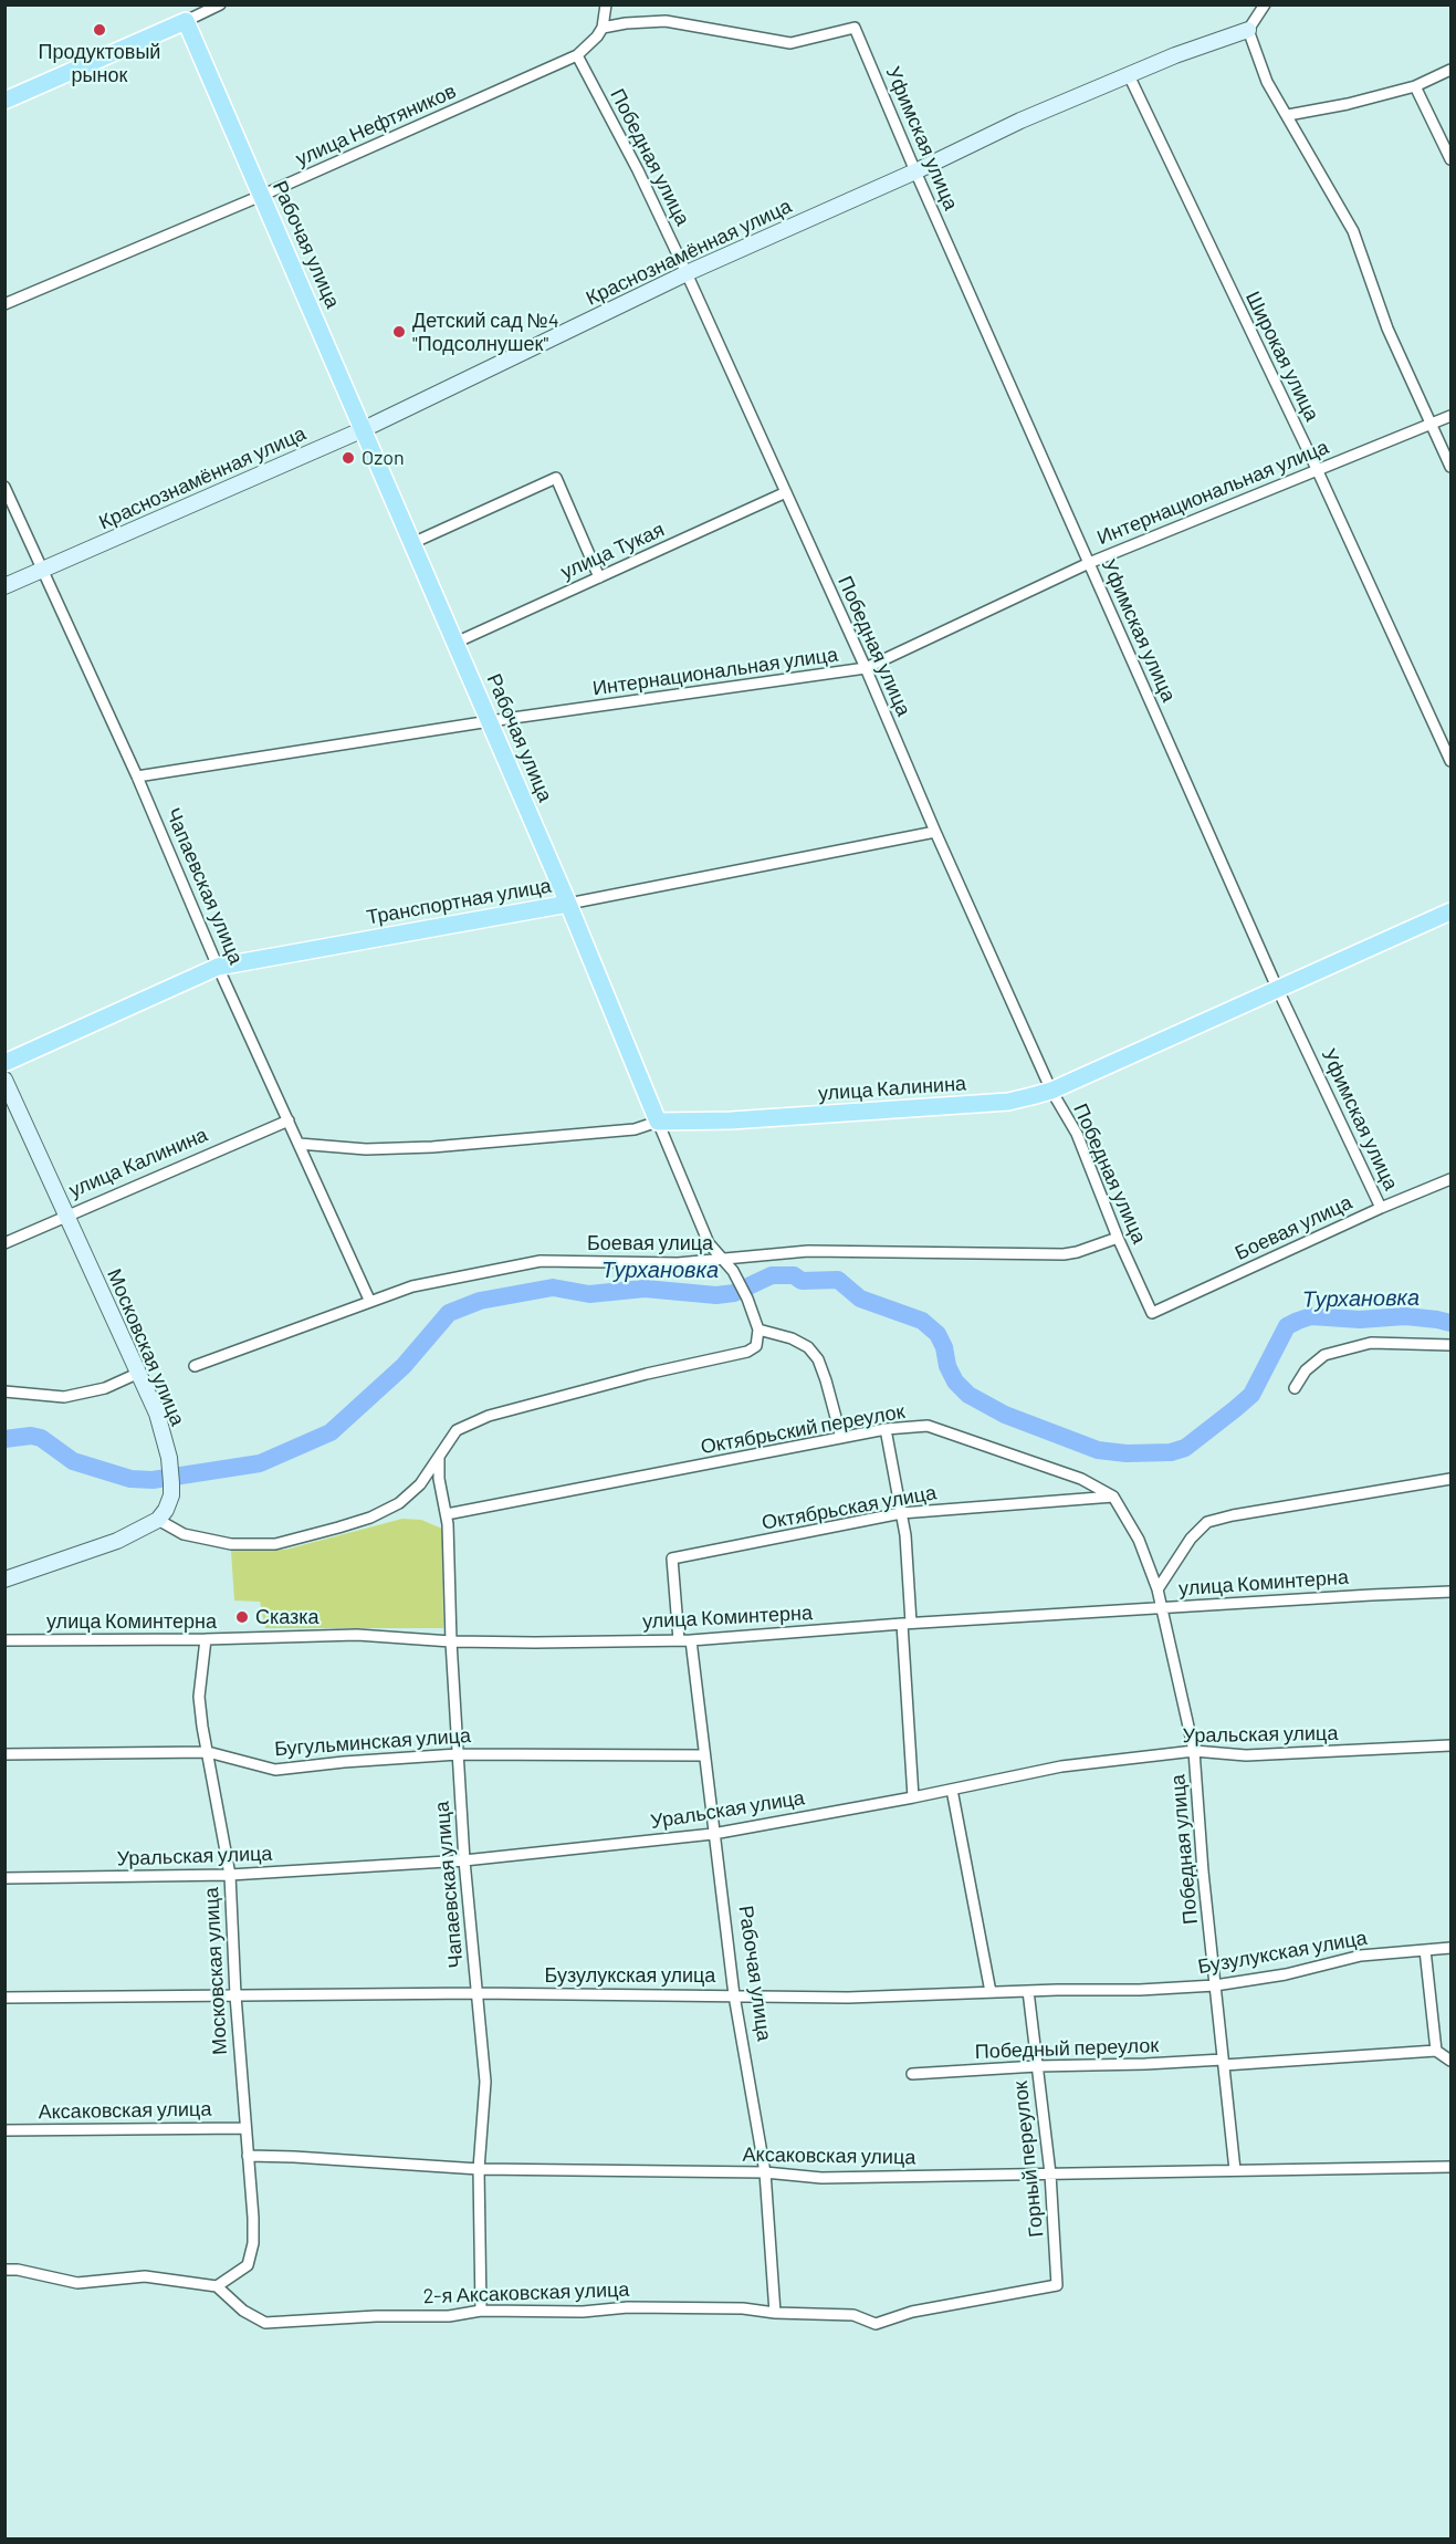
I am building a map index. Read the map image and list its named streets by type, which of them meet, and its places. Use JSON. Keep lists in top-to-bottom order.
{
  "streets": {
    "main road": ["Рабочая улица", "Транспортная улица", "улица Калинина"],
    "street": [
      "улица Нефтяников",
      "Уфимская улица",
      "Победная улица",
      "Краснознамённая улица",
      "Широкая улица",
      "Интернациональная улица",
      "улица Тукая",
      "Чапаевская улица",
      "Боевая улица",
      "Московская улица",
      "Октябрьский переулок",
      "Октябрьская улица",
      "улица Коминтерна",
      "Уральская улица",
      "Бугульминская улица",
      "Бузулукская улица",
      "Победный переулок",
      "Аксаковская улица",
      "Горный переулок",
      "2-я Аксаковская улица"
    ]
  },
  "crossings": [
    ["улица Нефтяников", "Победная улица"],
    ["улица Нефтяников", "Рабочая улица"],
    ["Уфимская улица", "Краснознамённая улица"],
    ["Уфимская улица", "Интернациональная улица"],
    ["Уфимская улица", "улица Калинина"],
    ["Уфимская улица", "Боевая улица"],
    ["Победная улица", "Краснознамённая улица"],
    ["Победная улица", "Интернациональная улица"],
    ["Победная улица", "улица Тукая"],
    ["Победная улица", "Транспортная улица"],
    ["Победная улица", "улица Калинина"],
    ["Победная улица", "Боевая улица"],
    ["Победная улица", "улица Коминтерна"],
    ["Победная улица", "Уральская улица"],
    ["Победная улица", "Бузулукская улица"],
    ["Победная улица", "Победный переулок"],
    ["Победная улица", "Аксаковская улица"],
    ["Рабочая улица", "Краснознамённая улица"],
    ["Рабочая улица", "Интернациональная улица"],
    ["Рабочая улица", "улица Тукая"],
    ["Рабочая улица", "Транспортная улица"],
    ["Рабочая улица", "улица Калинина"],
    ["Рабочая улица", "Боевая улица"],
    ["Рабочая улица", "улица Коминтерна"],
    ["Рабочая улица", "Уральская улица"],
    ["Рабочая улица", "Бугульминская улица"],
    ["Рабочая улица", "Бузулукская улица"],
    ["Рабочая улица", "Аксаковская улица"],
    ["Рабочая улица", "2-я Аксаковская улица"],
    ["Краснознамённая улица", "Широкая улица"],
    ["Краснознамённая улица", "Чапаевская улица"],
    ["Широкая улица", "Интернациональная улица"],
    ["Интернациональная улица", "Чапаевская улица"],
    ["Чапаевская улица", "Транспортная улица"],
    ["Чапаевская улица", "улица Калинина"],
    ["Чапаевская улица", "Боевая улица"],
    ["Чапаевская улица", "Октябрьский переулок"],
    ["Чапаевская улица", "улица Коминтерна"],
    ["Чапаевская улица", "Уральская улица"],
    ["Чапаевская улица", "Бугульминская улица"],
    ["Чапаевская улица", "Бузулукская улица"],
    ["Чапаевская улица", "Аксаковская улица"],
    ["Чапаевская улица", "2-я Аксаковская улица"],
    ["улица Калинина", "Московская улица"],
    ["Московская улица", "улица Коминтерна"],
    ["Московская улица", "Уральская улица"],
    ["Московская улица", "Бугульминская улица"],
    ["Московская улица", "Бузулукская улица"],
    ["Московская улица", "Аксаковская улица"],
    ["Московская улица", "2-я Аксаковская улица"],
    ["Октябрьский переулок", "Октябрьская улица"],
    ["Октябрьская улица", "улица Коминтерна"],
    ["Бузулукская улица", "Горный переулок"],
    ["Победный переулок", "Горный переулок"],
    ["Аксаковская улица", "Горный переулок"],
    ["Горный переулок", "2-я Аксаковская улица"]
  ],
  "water": ["Турхановка"],
  "places": [
    "Продуктовый рынок",
    "Детский сад №4 \"Подсолнушек\"",
    "Ozon",
    "Сказка"
  ]
}
